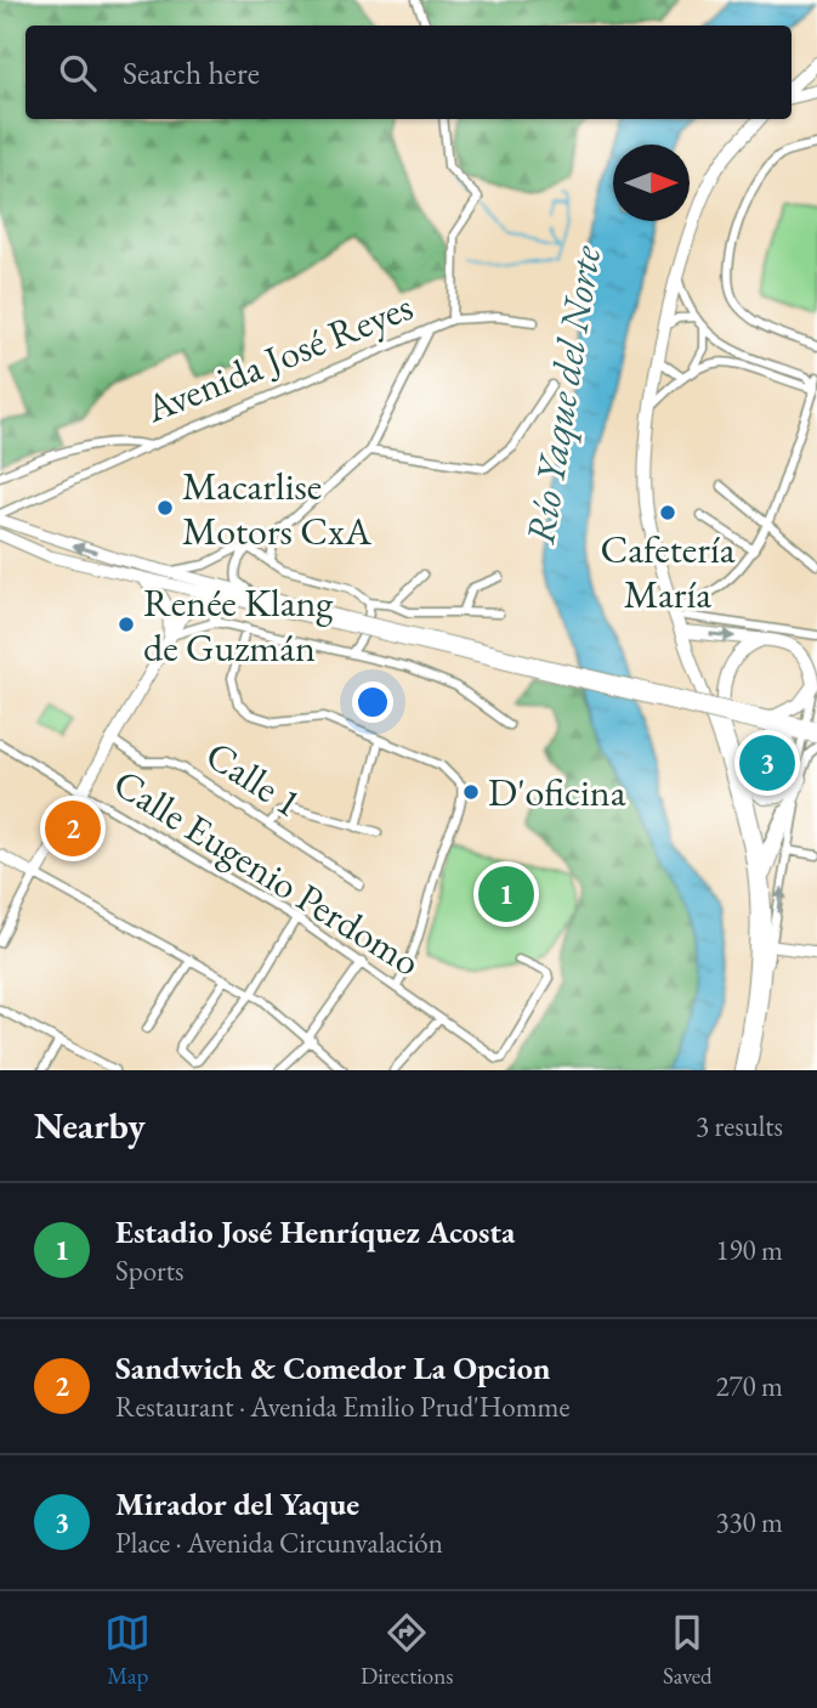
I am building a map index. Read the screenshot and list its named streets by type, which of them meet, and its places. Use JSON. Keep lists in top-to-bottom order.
{
  "streets": {
    "street": ["Avenida José Reyes", "Calle 1", "Calle Eugenio Perdomo"]
  },
  "water": ["Río Yaque del Norte"],
  "places": [
    "Macarlise Motors CxA",
    "Cafetería María",
    "Renée Klang de Guzmán",
    "D'oficina"
  ],
  "north": "right",
  "page": {
    "search": "Search here",
    "pins": ["3", "2", "1"],
    "heading": ["Nearby", "3 results"],
    "list": [
      {
        "mark": "1",
        "name": "Estadio José Henríquez Acosta",
        "note": "Sports",
        "value": "190 m"
      },
      {
        "mark": "2",
        "name": "Sandwich & Comedor La Opcion",
        "note": "Restaurant · Avenida Emilio Prud'Homme",
        "value": "270 m"
      },
      {
        "mark": "3",
        "name": "Mirador del Yaque",
        "note": "Place · Avenida Circunvalación",
        "value": "330 m"
      }
    ],
    "nav": ["Map", "Directions", "Saved"]
  }
}
